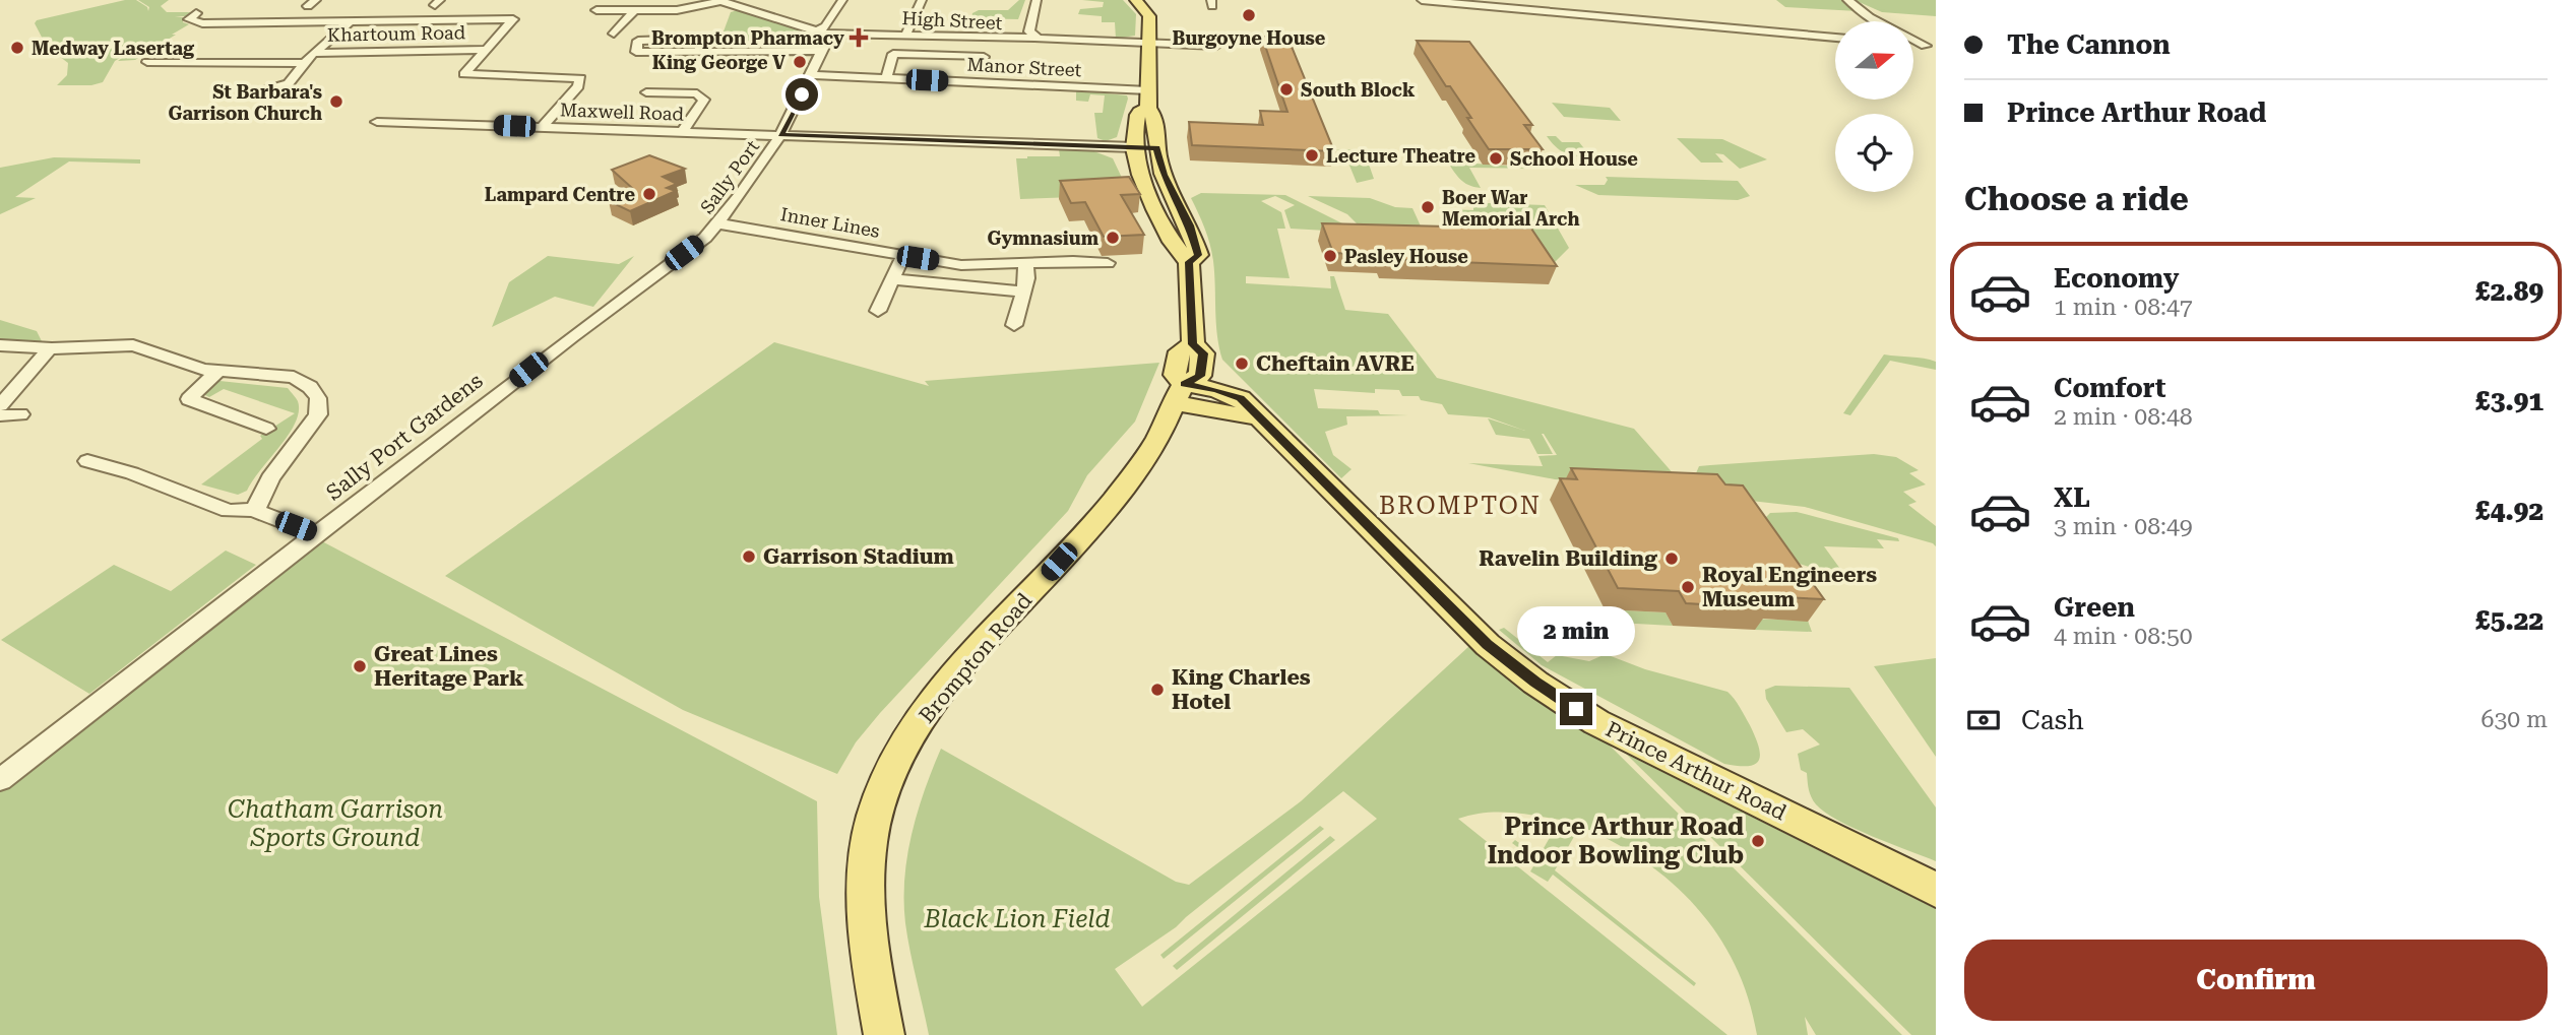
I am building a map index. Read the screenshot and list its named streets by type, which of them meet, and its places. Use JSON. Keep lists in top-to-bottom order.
{
  "streets": {
    "main road": ["Brompton Road", "Prince Arthur Road"],
    "street": [
      "High Street",
      "Khartoum Road",
      "Manor Street",
      "Maxwell Road",
      "Sally Port",
      "Inner Lines",
      "Sally Port Gardens"
    ]
  },
  "crossings": [
    ["High Street", "Sally Port"],
    ["Khartoum Road", "Maxwell Road"],
    ["Manor Street", "Sally Port"],
    ["Maxwell Road", "Sally Port"],
    ["Sally Port", "Inner Lines"],
    ["Sally Port", "Sally Port Gardens"],
    ["Inner Lines", "Sally Port Gardens"],
    ["Brompton Road", "Prince Arthur Road"]
  ],
  "districts": ["BROMPTON"],
  "parks": ["Chatham Garrison Sports Ground", "Black Lion Field"],
  "places": {
    "other": [
      "Burgoyne House",
      "Medway Lasertag",
      "King George V",
      "South Block",
      "St Barbara's Garrison Church",
      "Lecture Theatre",
      "School House",
      "Lampard Centre",
      "Boer War Memorial Arch",
      "Gymnasium",
      "Pasley House",
      "Cheftain AVRE",
      "Garrison Stadium",
      "Ravelin Building",
      "Royal Engineers Museum",
      "Great Lines Heritage Park",
      "King Charles Hotel",
      "Prince Arthur Road Indoor Bowling Club"
    ],
    "health": ["Brompton Pharmacy"]
  },
  "north": "right",
  "page": {
    "banner": ["The Cannon", "Prince Arthur Road"],
    "heading": "Choose a ride",
    "list": [
      {
        "name": "Economy",
        "note": "1 min · 08:47",
        "value": "£2.89"
      },
      {
        "name": "Comfort",
        "note": "2 min · 08:48",
        "value": "£3.91"
      },
      {
        "name": "XL",
        "note": "3 min · 08:49",
        "value": "£4.92"
      },
      {
        "name": "Green",
        "note": "4 min · 08:50",
        "value": "£5.22"
      }
    ],
    "bubble": "2 min",
    "pay": ["Cash", "630 m"],
    "buttons": "Confirm"
  }
}
